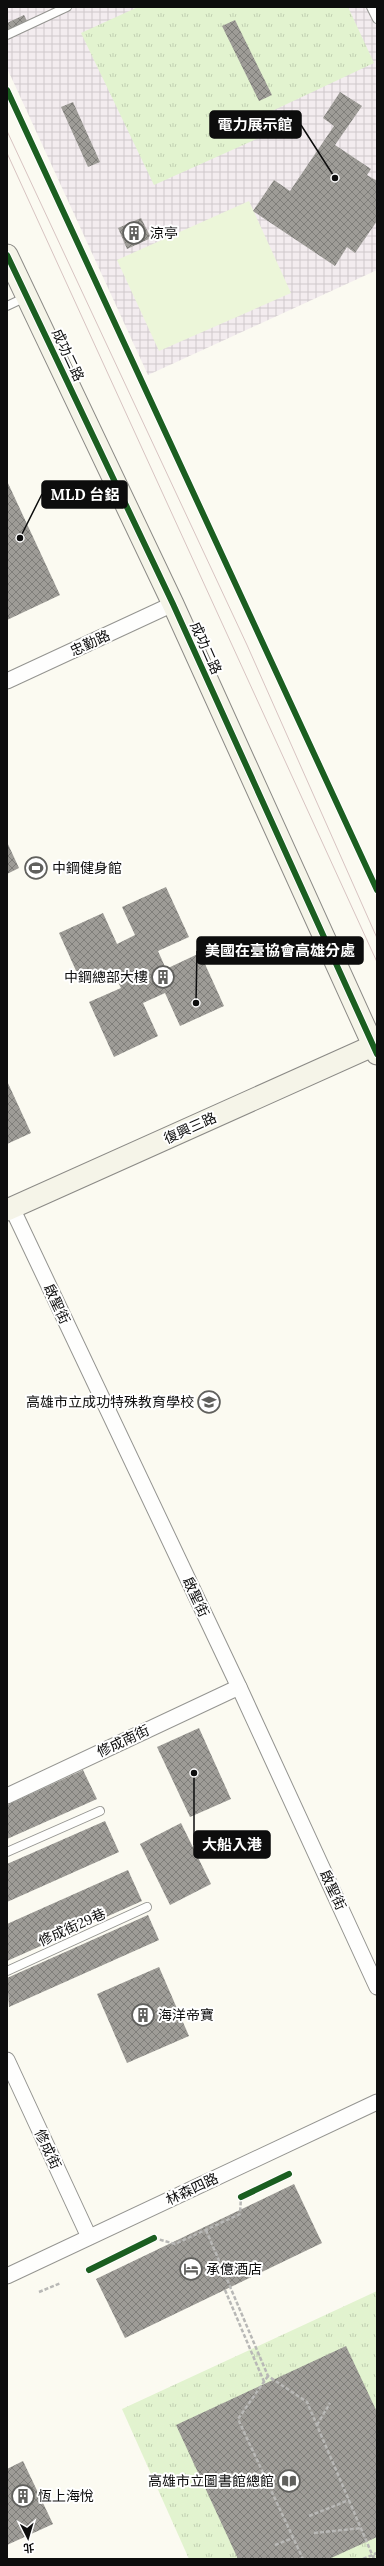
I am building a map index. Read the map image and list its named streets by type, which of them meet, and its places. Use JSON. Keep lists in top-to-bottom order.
{
  "streets": {
    "street": [
      "成功二路",
      "忠勤路",
      "復興三路",
      "啟聖街",
      "修成南街",
      "修成街",
      "林森四路"
    ],
    "lane": ["修成街29巷"]
  },
  "crossings": [
    ["成功二路", "忠勤路"],
    ["成功二路", "復興三路"],
    ["復興三路", "啟聖街"],
    ["啟聖街", "修成南街"],
    ["修成街", "林森四路"]
  ],
  "places": {
    "other": [
      "電力展示館",
      "MLD 台鋁",
      "美國在臺協會高雄分處",
      "大船入港"
    ],
    "building": [
      "涼亭",
      "中鋼總部大樓",
      "海洋帝寶",
      "恆上海悅"
    ],
    "sports": ["中鋼健身館"],
    "school or university": ["高雄市立成功特殊教育學校"],
    "hotel": ["承億酒店"],
    "library": ["高雄市立圖書館總館"]
  },
  "north": "bottom"
}
